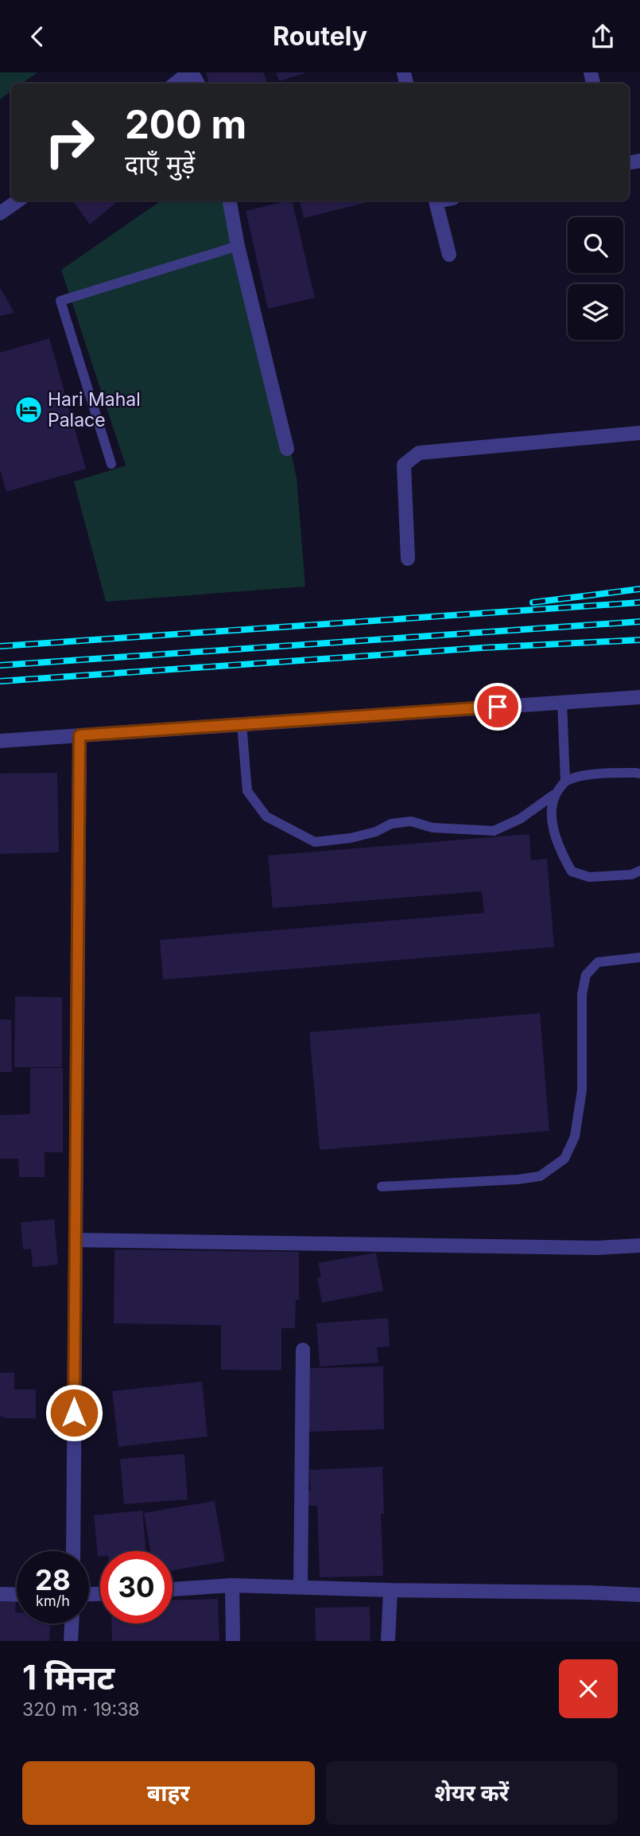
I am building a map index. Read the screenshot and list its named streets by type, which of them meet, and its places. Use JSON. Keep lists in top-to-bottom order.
{
  "places": {
    "hotel": ["Hari Mahal Palace"]
  },
  "page": {
    "header": "Routely",
    "turn": ["200 m", "दाएँ मुड़ें"],
    "speed": "28 km/h",
    "limit": "30",
    "heading": ["1 मिनट", "320 m · 19:38"],
    "buttons": ["बाहर", "शेयर करें"]
  }
}
